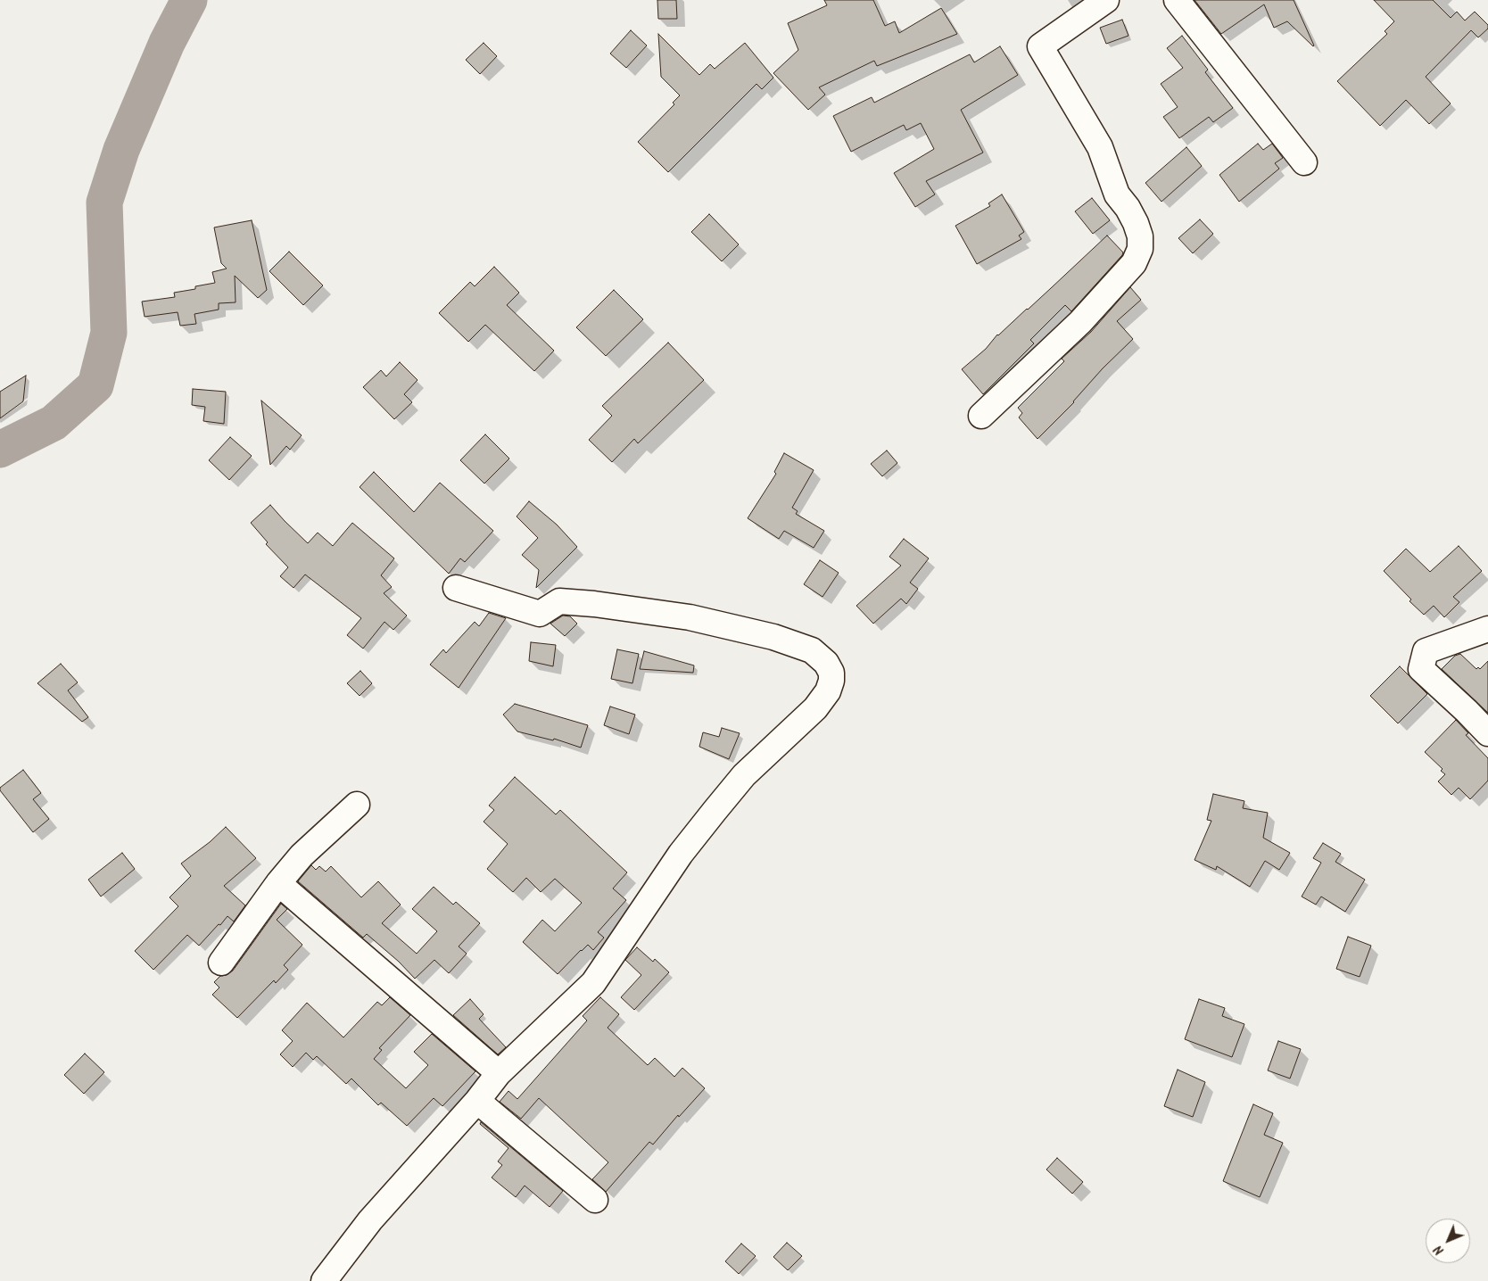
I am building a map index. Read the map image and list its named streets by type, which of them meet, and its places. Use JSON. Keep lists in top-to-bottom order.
{
  "north": "bottom left"
}
